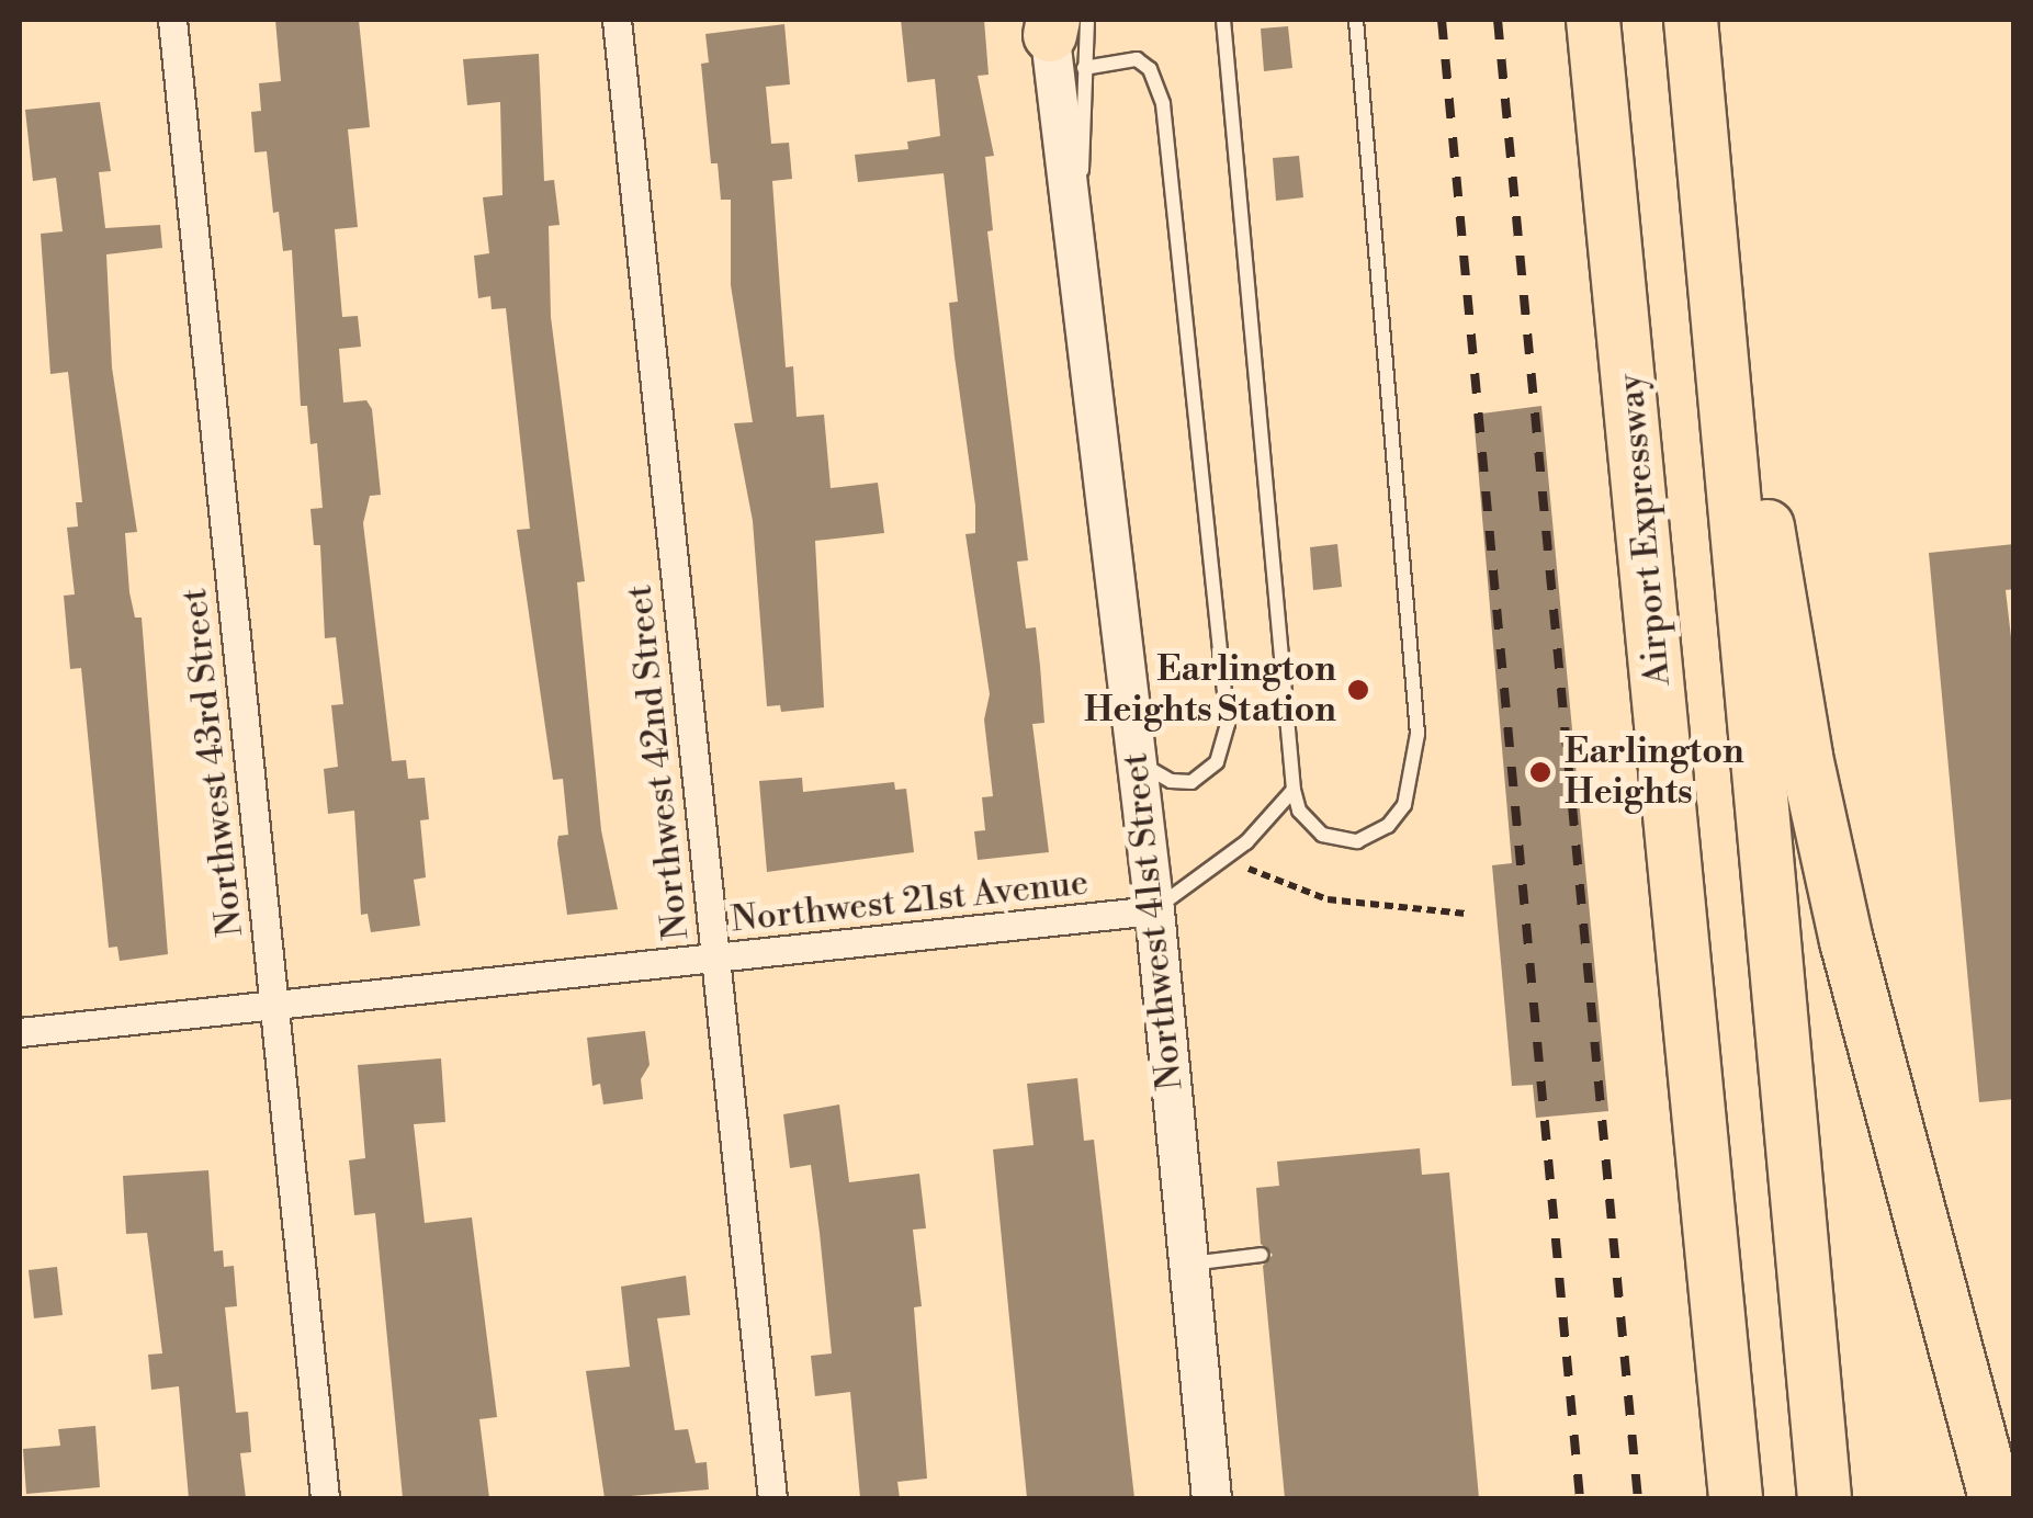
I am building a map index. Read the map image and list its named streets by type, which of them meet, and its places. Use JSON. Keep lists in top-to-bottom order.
{
  "streets": {
    "highway": ["Airport Expressway"],
    "main road": ["Northwest 41st Street"],
    "street": ["Northwest 43rd Street", "Northwest 42nd Street", "Northwest 21st Avenue"]
  },
  "crossings": [
    ["Northwest 43rd Street", "Northwest 21st Avenue"],
    ["Northwest 42nd Street", "Northwest 21st Avenue"],
    ["Northwest 21st Avenue", "Northwest 41st Street"]
  ],
  "places": ["Earlington Heights Station", "Earlington Heights"]
}
